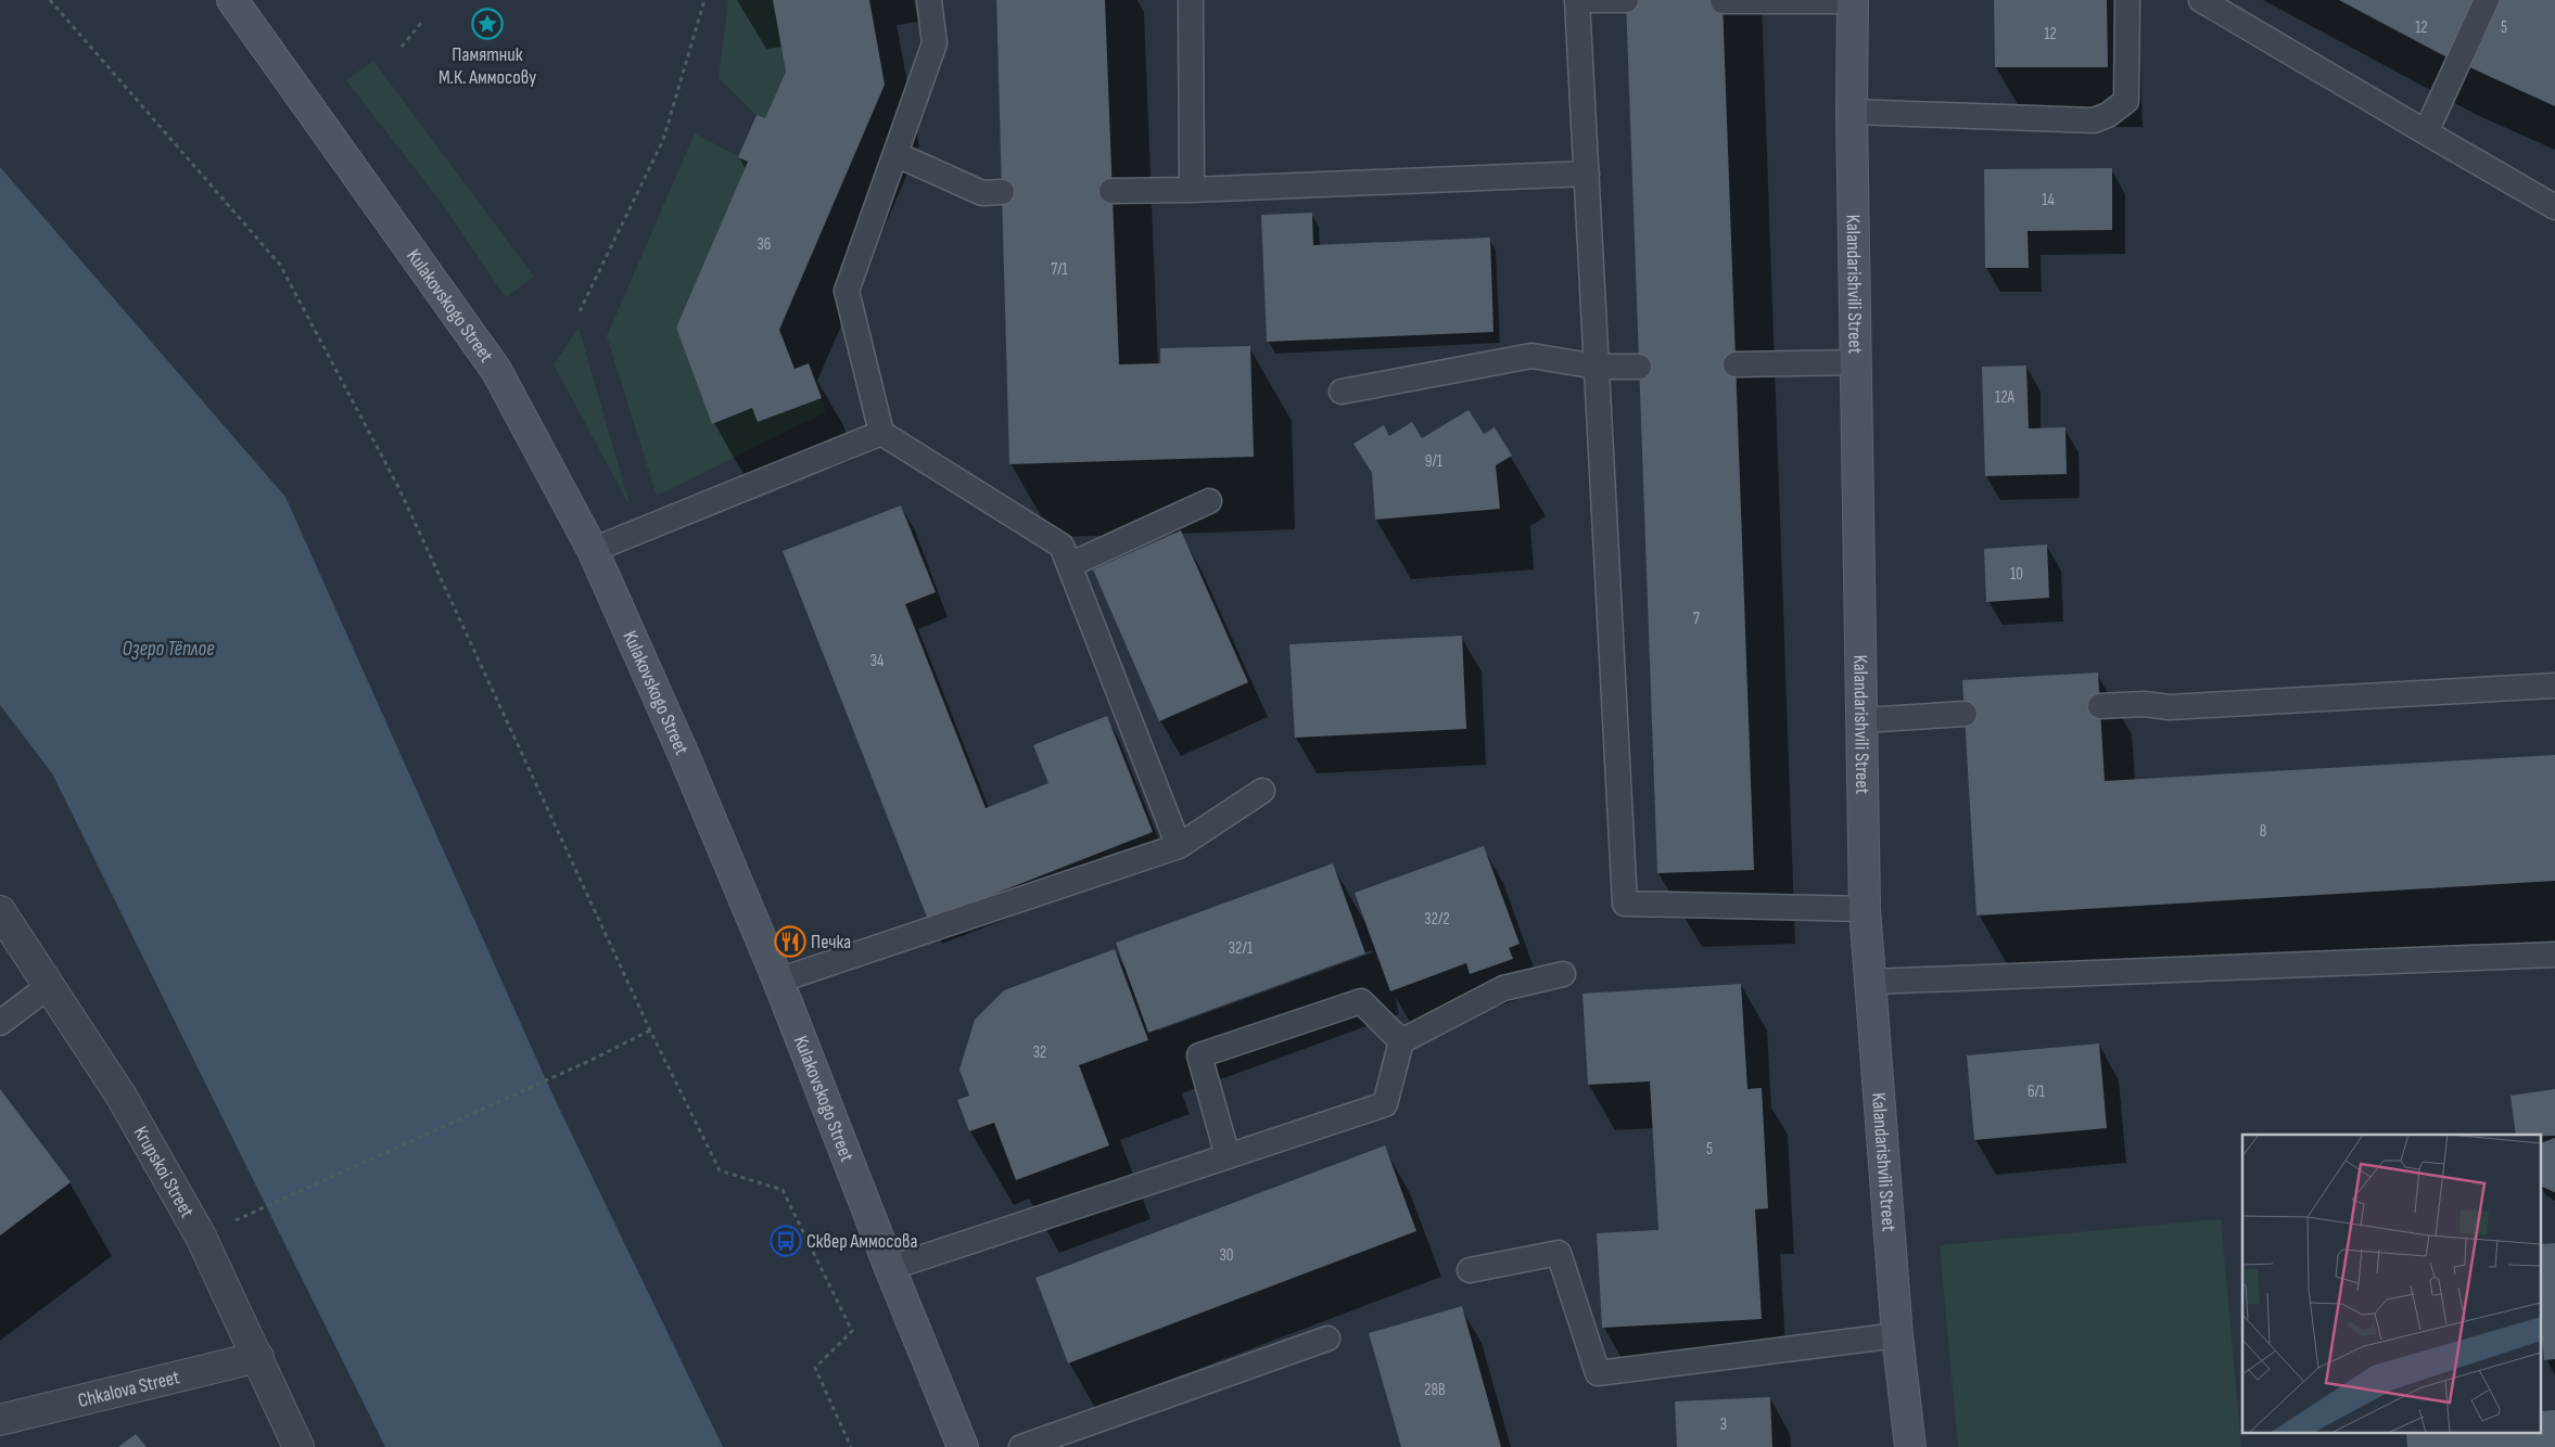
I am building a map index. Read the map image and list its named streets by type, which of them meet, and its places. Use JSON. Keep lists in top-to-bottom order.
{
  "streets": {
    "main road": ["Kalandarishvili Street", "Kulakovskogo Street"],
    "street": ["Krupskoi Street", "Chkalova Street"]
  },
  "crossings": [
    ["Krupskoi Street", "Chkalova Street"]
  ],
  "water": ["Озеро Тёплое"],
  "places": {
    "place": ["Памятник М.К. Аммосову"],
    "restaurant": ["Печка"],
    "bus stop": ["Сквер Аммосова"]
  },
  "house_numbers": [
    "12",
    "5",
    "12",
    "14",
    "36",
    "7/1",
    "12А",
    "9/1",
    "10",
    "7",
    "34",
    "8",
    "32/2",
    "32/1",
    "32",
    "6/1",
    "5",
    "30",
    "28В",
    "3"
  ]
}
